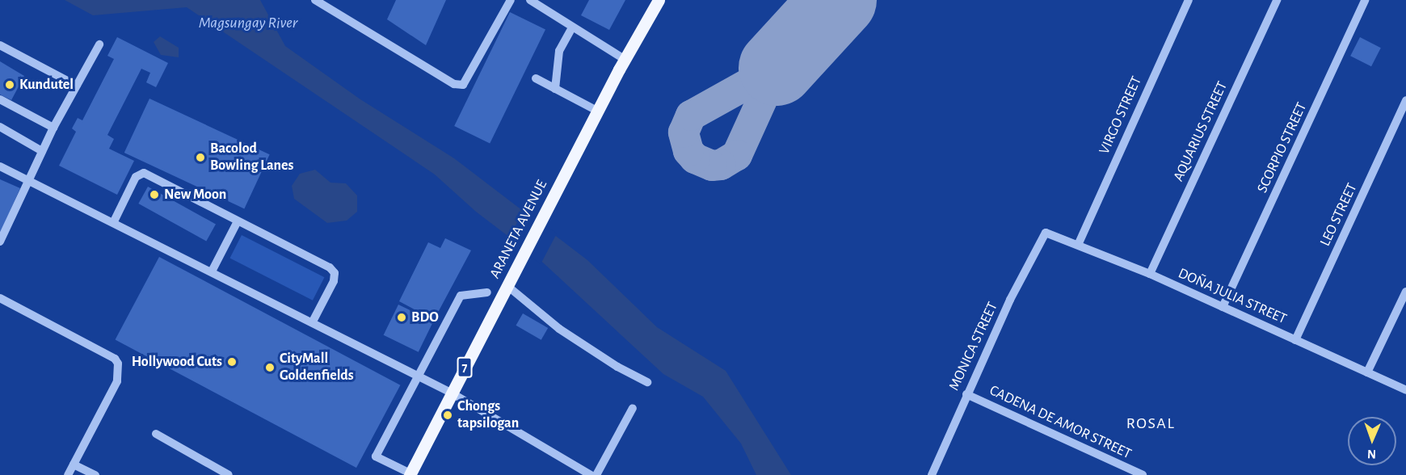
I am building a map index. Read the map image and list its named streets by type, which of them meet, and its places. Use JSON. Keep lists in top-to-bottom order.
{
  "streets": {
    "main road": ["ARANETA AVENUE", "7"],
    "street": [
      "VIRGO STREET",
      "AQUARIUS STREET",
      "SCORPIO STREET",
      "LEO STREET",
      "DOÑA JULIA STREET",
      "MONICA STREET",
      "CADENA DE AMOR STREET"
    ]
  },
  "crossings": [
    ["VIRGO STREET", "DOÑA JULIA STREET"],
    ["AQUARIUS STREET", "DOÑA JULIA STREET"],
    ["SCORPIO STREET", "DOÑA JULIA STREET"],
    ["LEO STREET", "DOÑA JULIA STREET"],
    ["DOÑA JULIA STREET", "MONICA STREET"],
    ["MONICA STREET", "CADENA DE AMOR STREET"]
  ],
  "districts": ["ROSAL"],
  "water": ["Magsungay River"],
  "places": [
    "Kundutel",
    "Bacolod Bowling Lanes",
    "New Moon",
    "BDO",
    "Hollywood Cuts",
    "CityMall Goldenfields",
    "Chongs tapsilogan"
  ],
  "north": "bottom"
}
